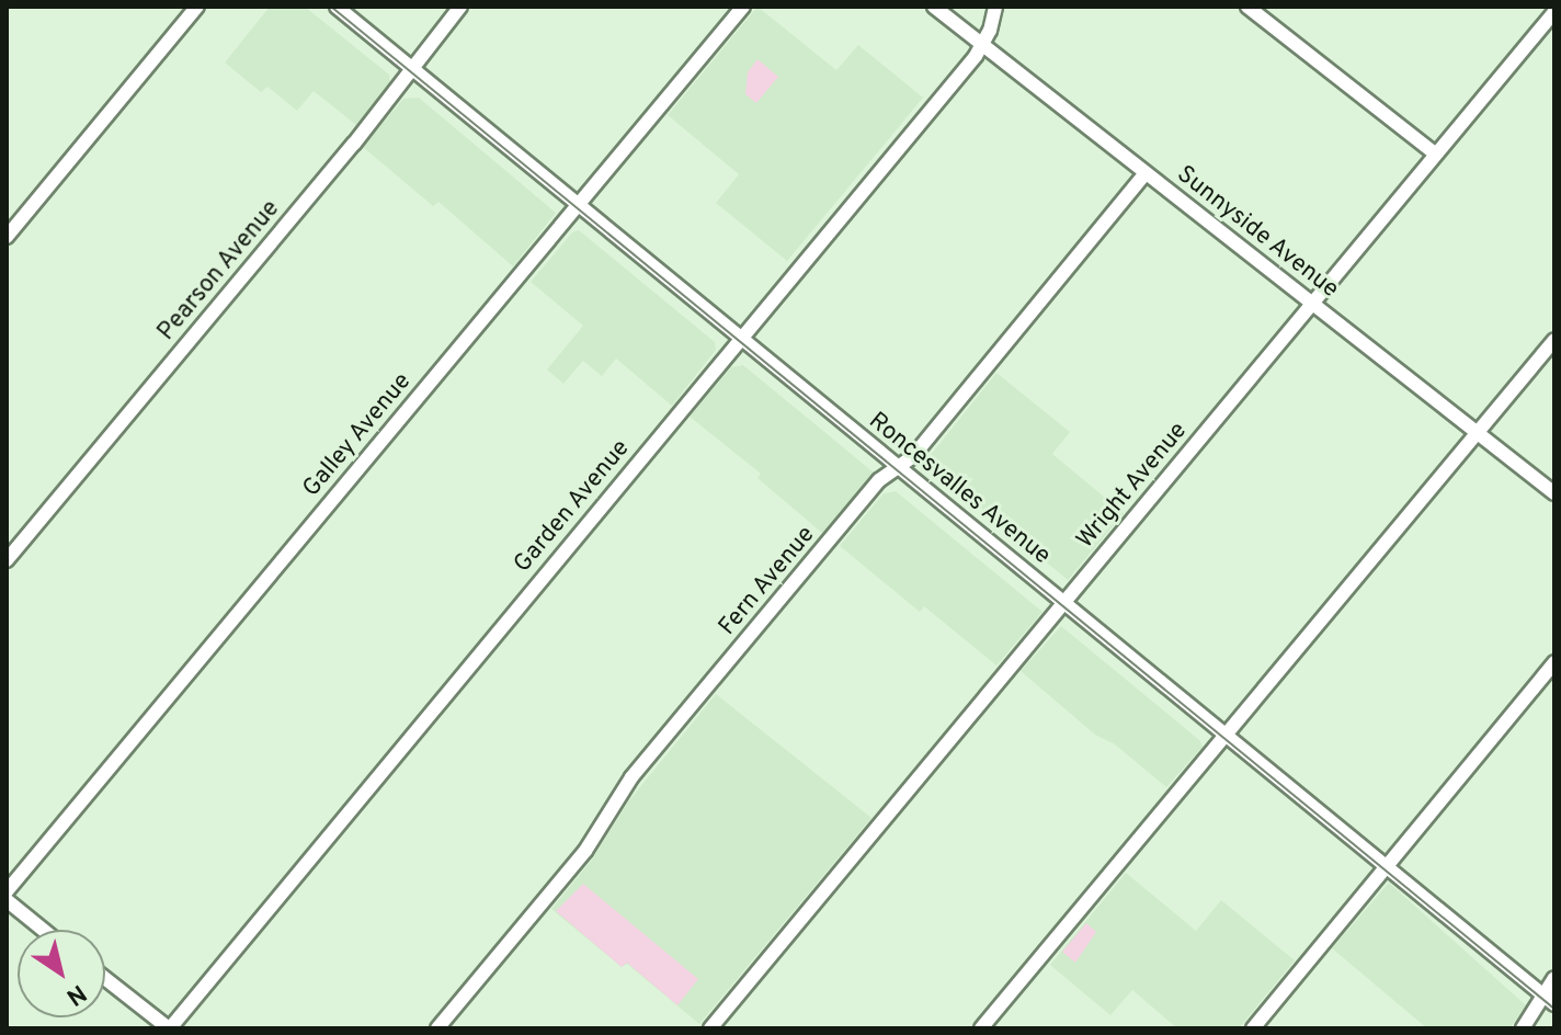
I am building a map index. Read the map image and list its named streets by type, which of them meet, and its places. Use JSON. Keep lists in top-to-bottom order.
{
  "streets": {
    "street": [
      "Sunnyside Avenue",
      "Pearson Avenue",
      "Galley Avenue",
      "Wright Avenue",
      "Roncesvalles Avenue",
      "Garden Avenue",
      "Fern Avenue"
    ]
  },
  "crossings": [
    ["Sunnyside Avenue", "Wright Avenue"],
    ["Sunnyside Avenue", "Garden Avenue"],
    ["Sunnyside Avenue", "Fern Avenue"],
    ["Pearson Avenue", "Roncesvalles Avenue"],
    ["Galley Avenue", "Roncesvalles Avenue"],
    ["Wright Avenue", "Roncesvalles Avenue"],
    ["Roncesvalles Avenue", "Garden Avenue"],
    ["Roncesvalles Avenue", "Fern Avenue"]
  ],
  "north": "bottom right"
}
